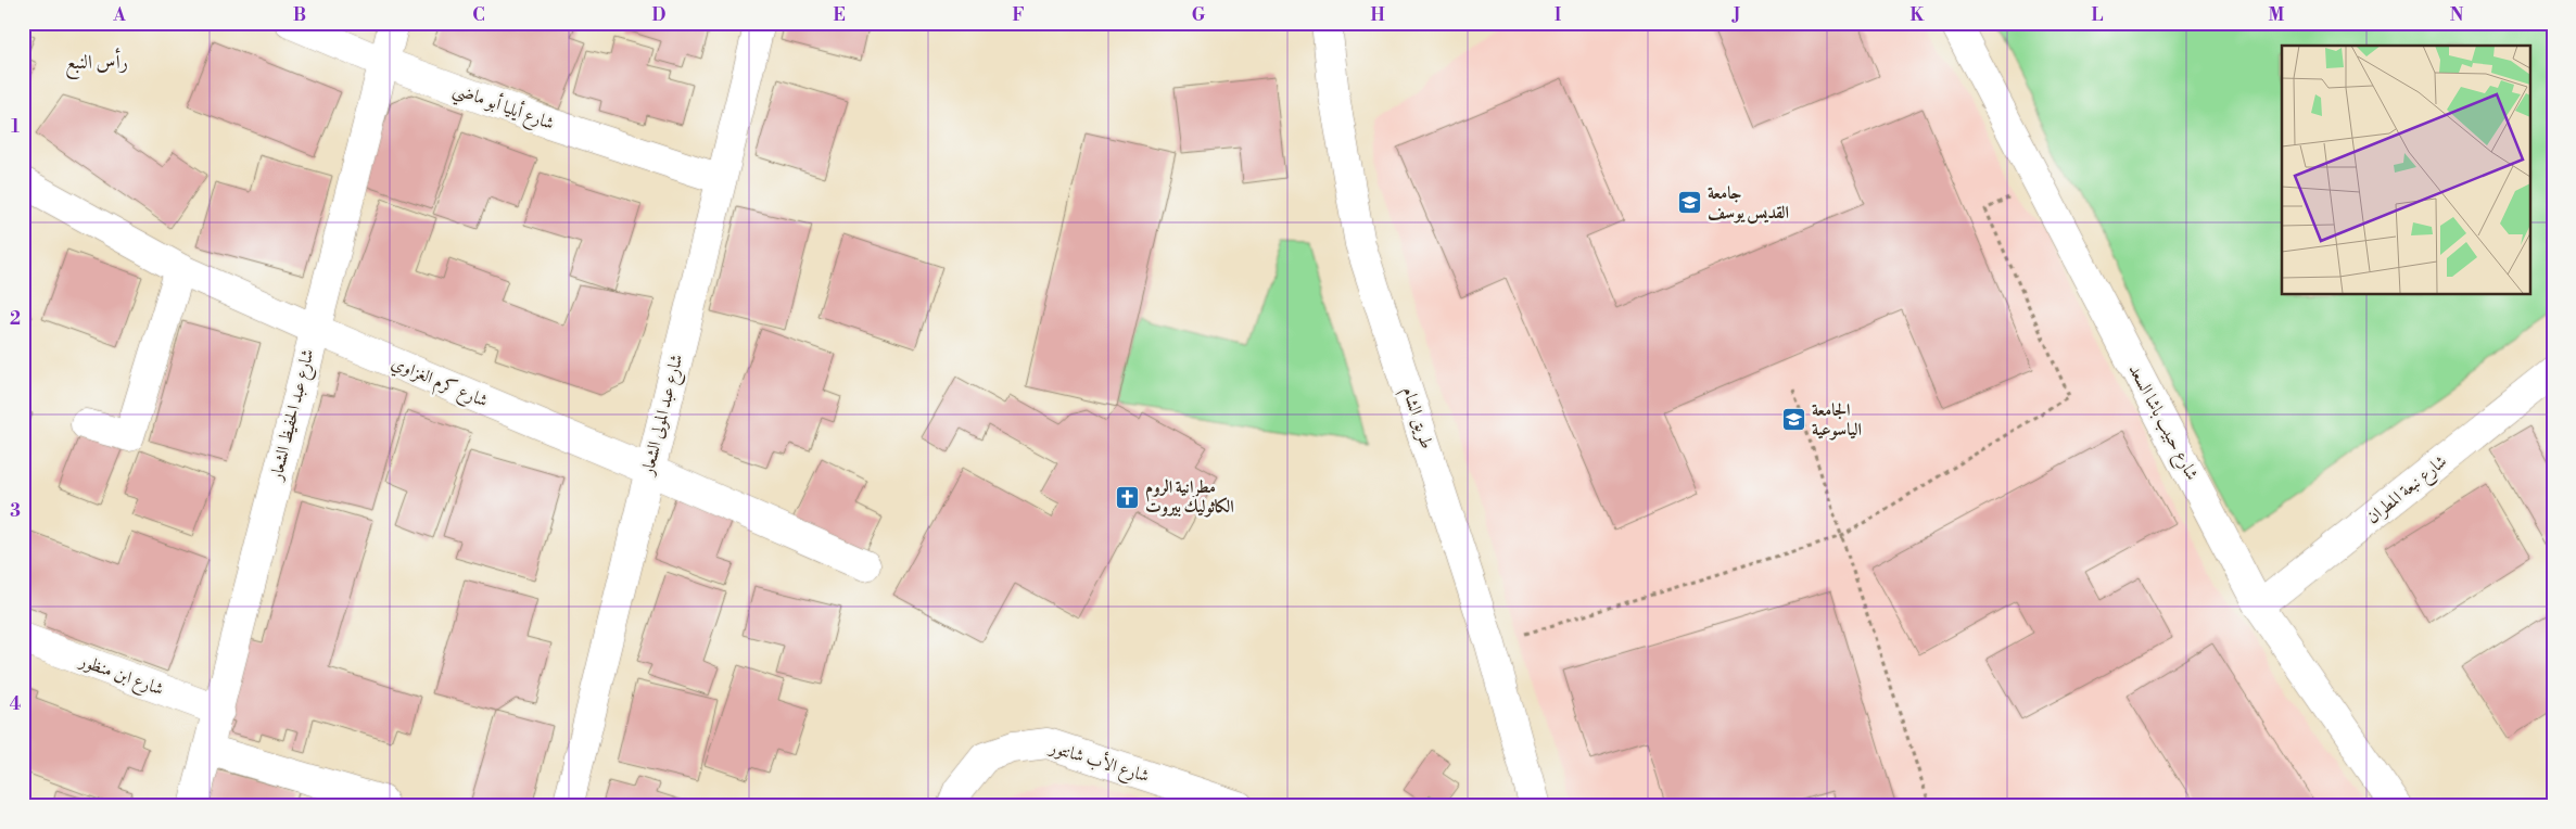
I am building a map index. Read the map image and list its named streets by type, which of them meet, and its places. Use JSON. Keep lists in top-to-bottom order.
{
  "streets": {
    "street": [
      "شارع أيليا أبو ماضي",
      "شارع كرم الغزاوي",
      "شارع عبد الحفيظ الشعار",
      "شارع عبد المولى الشعار",
      "طريق الشام",
      "شارع حبيب باشا السعد",
      "شارع نبعة المطران",
      "شارع ابن منظور",
      "شارع الأب شانتور"
    ]
  },
  "crossings": [
    ["شارع أيليا أبو ماضي", "شارع عبد الحفيظ الشعار"],
    ["شارع أيليا أبو ماضي", "شارع عبد المولى الشعار"],
    ["شارع كرم الغزاوي", "شارع عبد الحفيظ الشعار"],
    ["شارع كرم الغزاوي", "شارع عبد المولى الشعار"],
    ["شارع عبد الحفيظ الشعار", "شارع ابن منظور"],
    ["شارع حبيب باشا السعد", "شارع نبعة المطران"]
  ],
  "districts": ["رأس النبع"],
  "places": {
    "school or university": ["جامعة القديس يوسف", "الجامعة الياسوعية"],
    "church": ["مطرانية الروم الكاثوليك بيروت"]
  },
  "grid": {
    "columns": [
      "A",
      "B",
      "C",
      "D",
      "E",
      "F",
      "G",
      "H",
      "I",
      "J",
      "K",
      "L",
      "M",
      "N"
    ],
    "rows": [
      "1",
      "2",
      "3",
      "4"
    ]
  }
}
